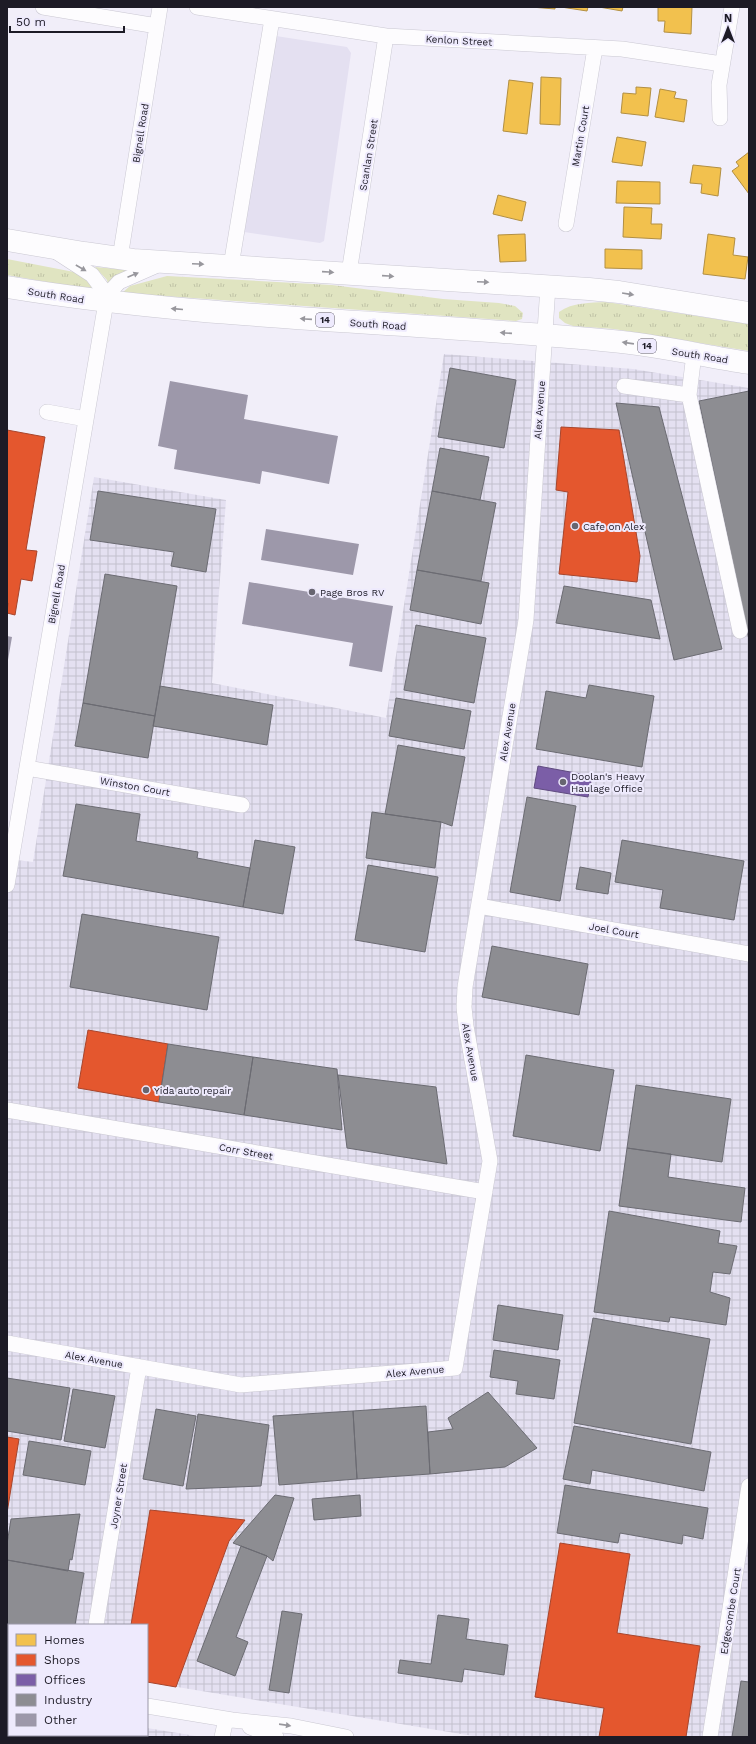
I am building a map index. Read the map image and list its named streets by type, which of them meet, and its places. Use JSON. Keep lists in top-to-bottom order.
{
  "streets": {
    "highway": ["South Road", "14"],
    "street": [
      "Kenlon Street",
      "Bignell Road",
      "Martin Court",
      "Scanlan Street",
      "Alex Avenue",
      "Winston Court",
      "Joel Court",
      "Corr Street",
      "Joyner Street",
      "Edgecombe Court"
    ]
  },
  "crossings": [
    ["Kenlon Street", "Martin Court"],
    ["Kenlon Street", "Scanlan Street"],
    ["Bignell Road", "South Road"],
    ["Bignell Road", "Winston Court"],
    ["South Road", "Alex Avenue"],
    ["Alex Avenue", "Joel Court"],
    ["Alex Avenue", "Corr Street"],
    ["Alex Avenue", "Joyner Street"]
  ],
  "places": [
    "Cafe on Alex",
    "Page Bros RV",
    "Doolan's Heavy Haulage Office",
    "Yida auto repair"
  ],
  "legend": [
    "Homes",
    "Shops",
    "Offices",
    "Industry",
    "Other"
  ],
  "scale_bar": "50 m",
  "north": "top"
}
